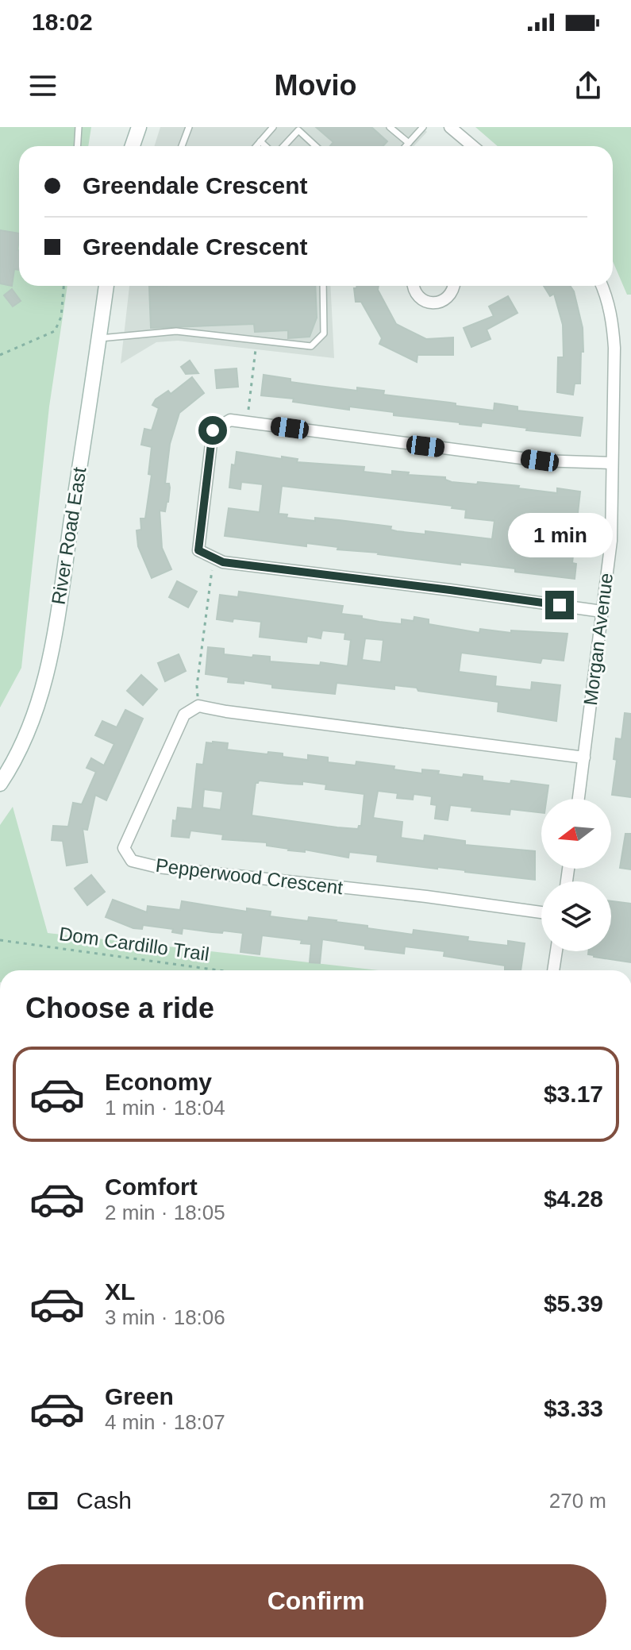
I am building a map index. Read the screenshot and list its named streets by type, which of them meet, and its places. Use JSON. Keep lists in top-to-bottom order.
{
  "streets": {
    "street": ["River Road East", "Morgan Avenue", "Pepperwood Crescent"],
    "path": ["Dom Cardillo Trail"]
  },
  "north": "left",
  "page": {
    "status": "18:02",
    "header": "Movio",
    "banner": ["Greendale Crescent", "Greendale Crescent"],
    "bubble": "1 min",
    "heading": "Choose a ride",
    "list": [
      {
        "name": "Economy",
        "note": "1 min · 18:04",
        "value": "$3.17"
      },
      {
        "name": "Comfort",
        "note": "2 min · 18:05",
        "value": "$4.28"
      },
      {
        "name": "XL",
        "note": "3 min · 18:06",
        "value": "$5.39"
      },
      {
        "name": "Green",
        "note": "4 min · 18:07",
        "value": "$3.33"
      }
    ],
    "pay": ["Cash", "270 m"],
    "buttons": "Confirm"
  }
}
